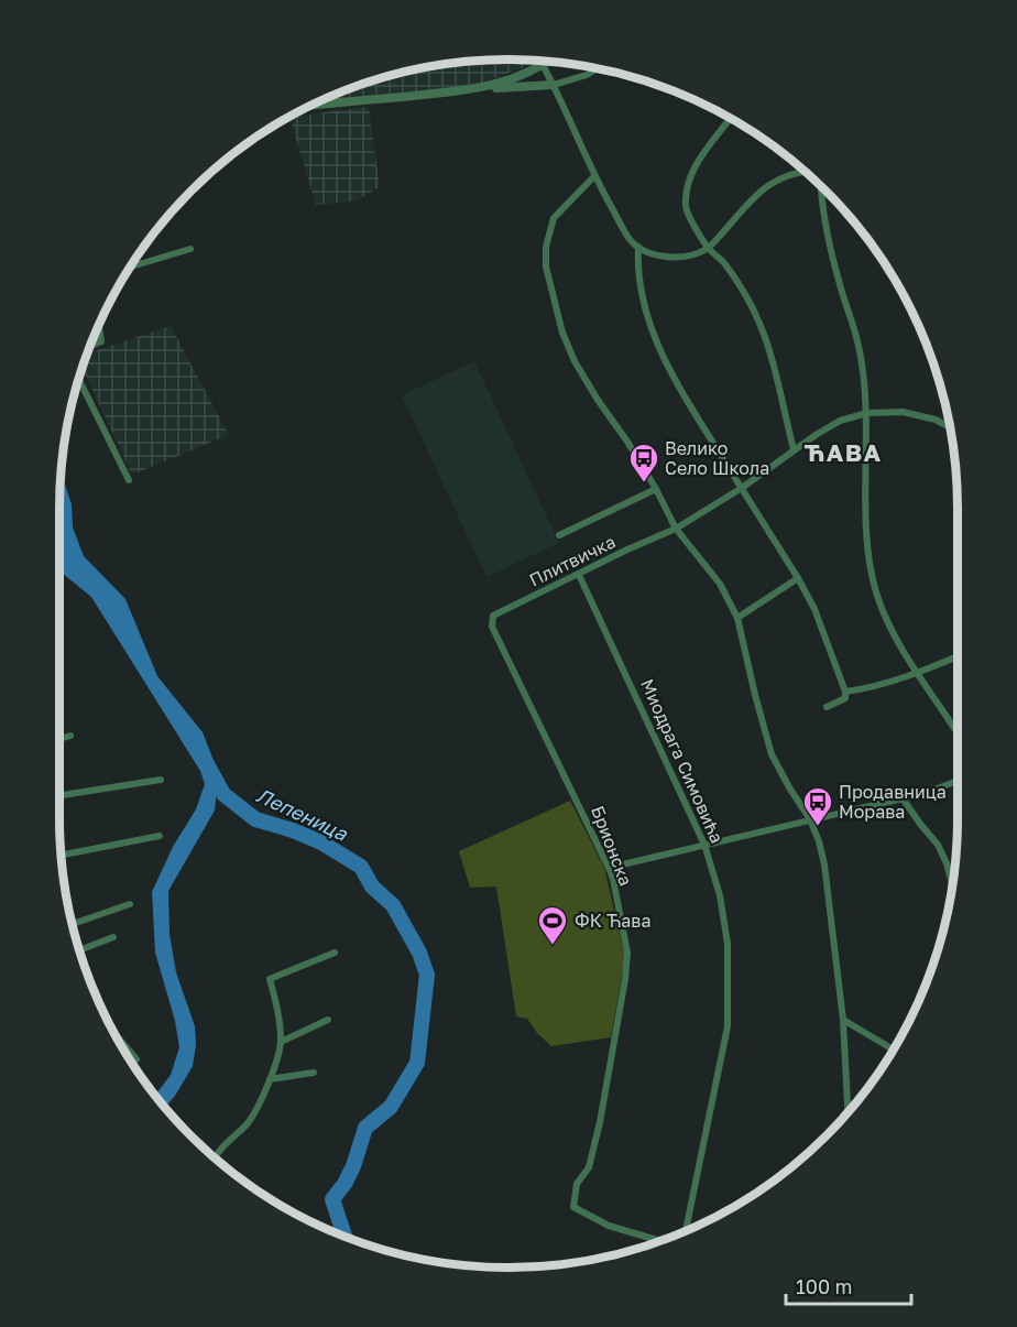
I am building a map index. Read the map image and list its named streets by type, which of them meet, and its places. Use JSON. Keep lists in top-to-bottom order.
{
  "streets": {
    "street": ["Плитвичка", "Миодрага Симовића", "Брионска"]
  },
  "crossings": [
    ["Плитвичка", "Миодрага Симовића"],
    ["Плитвичка", "Брионска"]
  ],
  "districts": ["ЋАВА"],
  "water": ["Лепеница"],
  "places": {
    "bus stop": ["Велико Село Школа", "Продавница Морава"],
    "sports": ["ФК Ћава"]
  },
  "scale_bar": "100 m"
}
